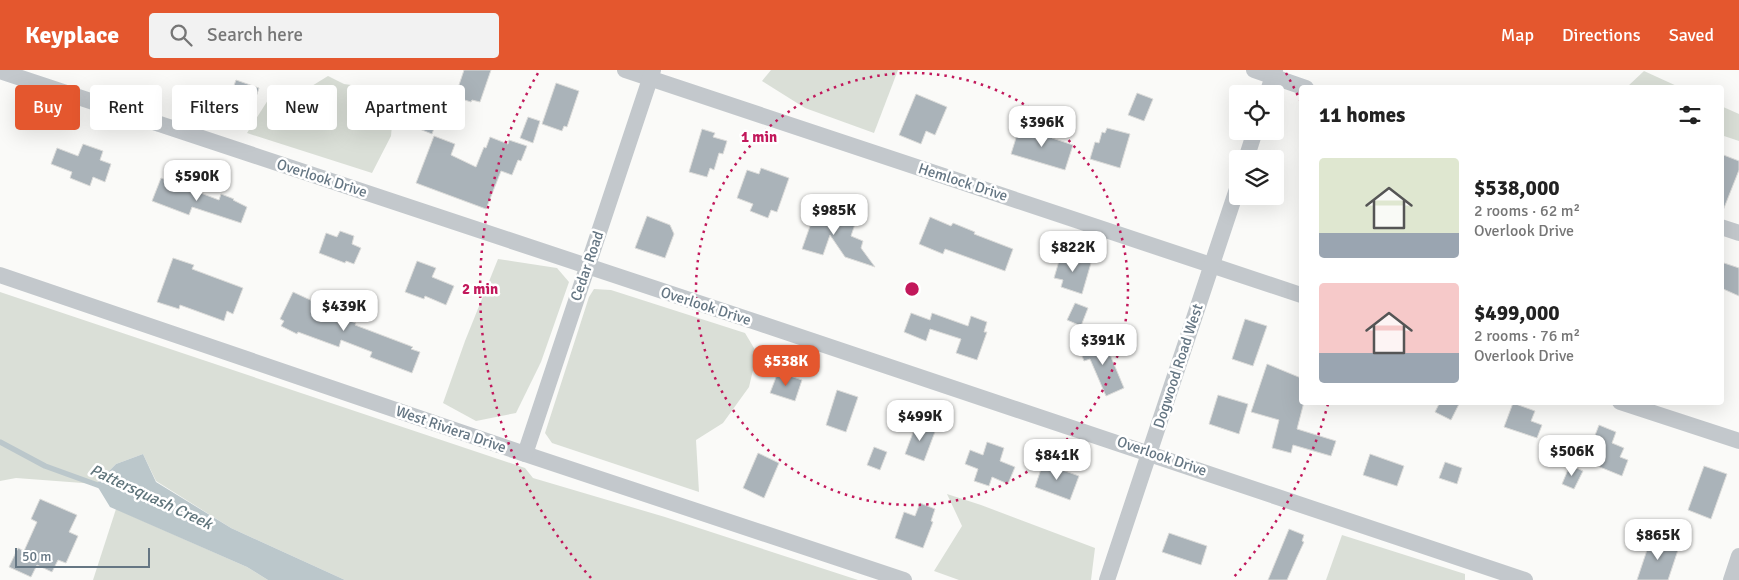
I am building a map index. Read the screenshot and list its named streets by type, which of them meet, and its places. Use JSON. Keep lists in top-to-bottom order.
{
  "streets": {
    "street": [
      "Overlook Drive",
      "Hemlock Drive",
      "Cedar Road",
      "Dogwood Road West",
      "West Riviera Drive"
    ]
  },
  "crossings": [
    ["Overlook Drive", "Cedar Road"],
    ["Overlook Drive", "Dogwood Road West"],
    ["Hemlock Drive", "Cedar Road"],
    ["Hemlock Drive", "Dogwood Road West"],
    ["Cedar Road", "West Riviera Drive"]
  ],
  "water": ["Pattersquash Creek"],
  "scale_bar": "50 m",
  "page": {
    "header": "Keyplace",
    "search": "Search here",
    "nav": ["Map", "Directions", "Saved"],
    "chip": [
      "Buy",
      "Rent",
      "Filters",
      "New",
      "Apartment"
    ],
    "heading": "11 homes",
    "price": [
      "$396K",
      "$590K",
      "$985K",
      "$822K",
      "$439K",
      "$391K",
      "$538K",
      "$499K",
      "$506K",
      "$841K",
      "$865K"
    ],
    "list": [
      {
        "name": "$538,000",
        "note": "2 rooms · 62 m² · Overlook Drive"
      },
      {
        "name": "$499,000",
        "note": "2 rooms · 76 m² · Overlook Drive"
      }
    ],
    "scale": "50 m"
  },
  "rings": ["1 min", "2 min"]
}
